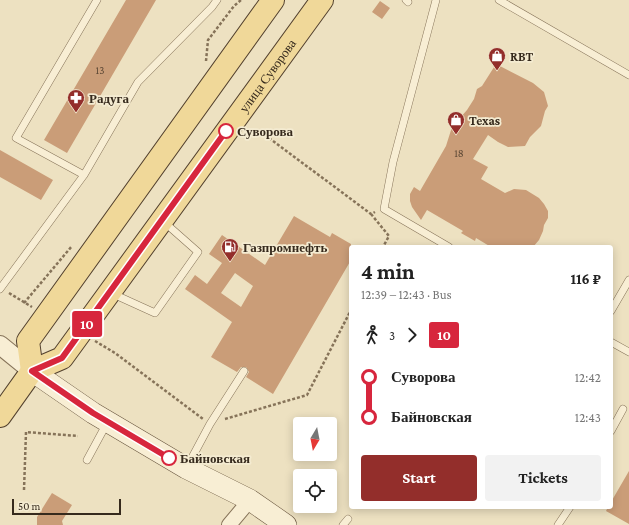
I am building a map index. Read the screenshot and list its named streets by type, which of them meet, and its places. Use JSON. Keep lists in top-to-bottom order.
{
  "streets": {
    "main road": ["улица Суворова"]
  },
  "places": {
    "shop": ["RBT", "Texas"],
    "pharmacy": ["Радуга"],
    "other": ["Суворова", "Байновская"],
    "fuel station": ["Газпромнефть"]
  },
  "lines": ["bus line 10"],
  "house_numbers": ["13", "18"],
  "scale_bar": "50 m",
  "north": "bottom",
  "page": {
    "on_map": "10",
    "heading": ["4 min", "12:39 – 12:43 · Bus", "116 ₽"],
    "legs": ["3", "10"],
    "list": [
      {
        "name": "Суворова",
        "value": "12:42"
      },
      {
        "name": "Байновская",
        "value": "12:43"
      }
    ],
    "buttons": ["Start", "Tickets"],
    "scale": "50 m"
  }
}
